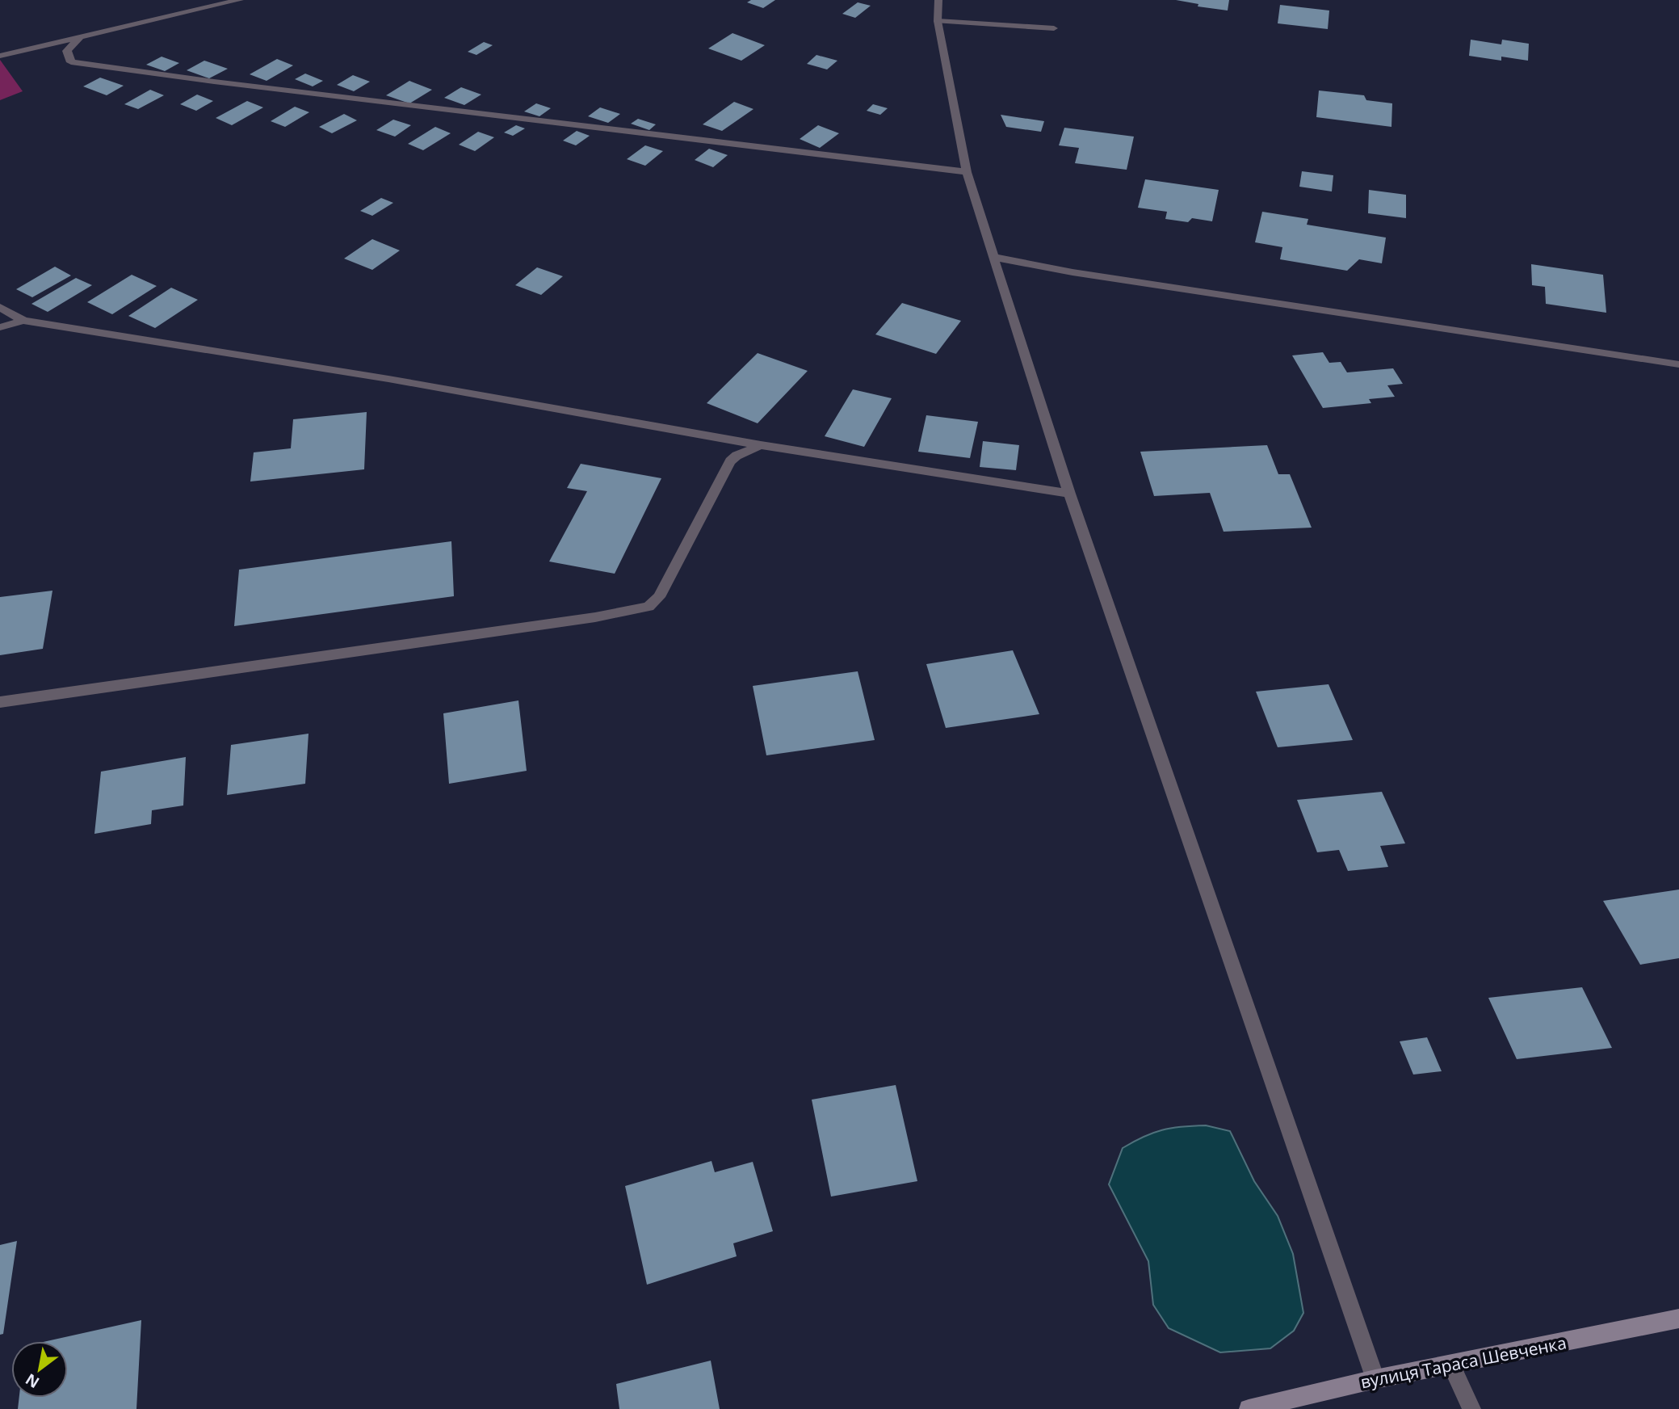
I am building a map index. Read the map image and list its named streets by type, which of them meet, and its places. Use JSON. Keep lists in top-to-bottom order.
{
  "streets": {
    "street": ["вулиця Тараса Шевченка"]
  },
  "north": "bottom left"
}
